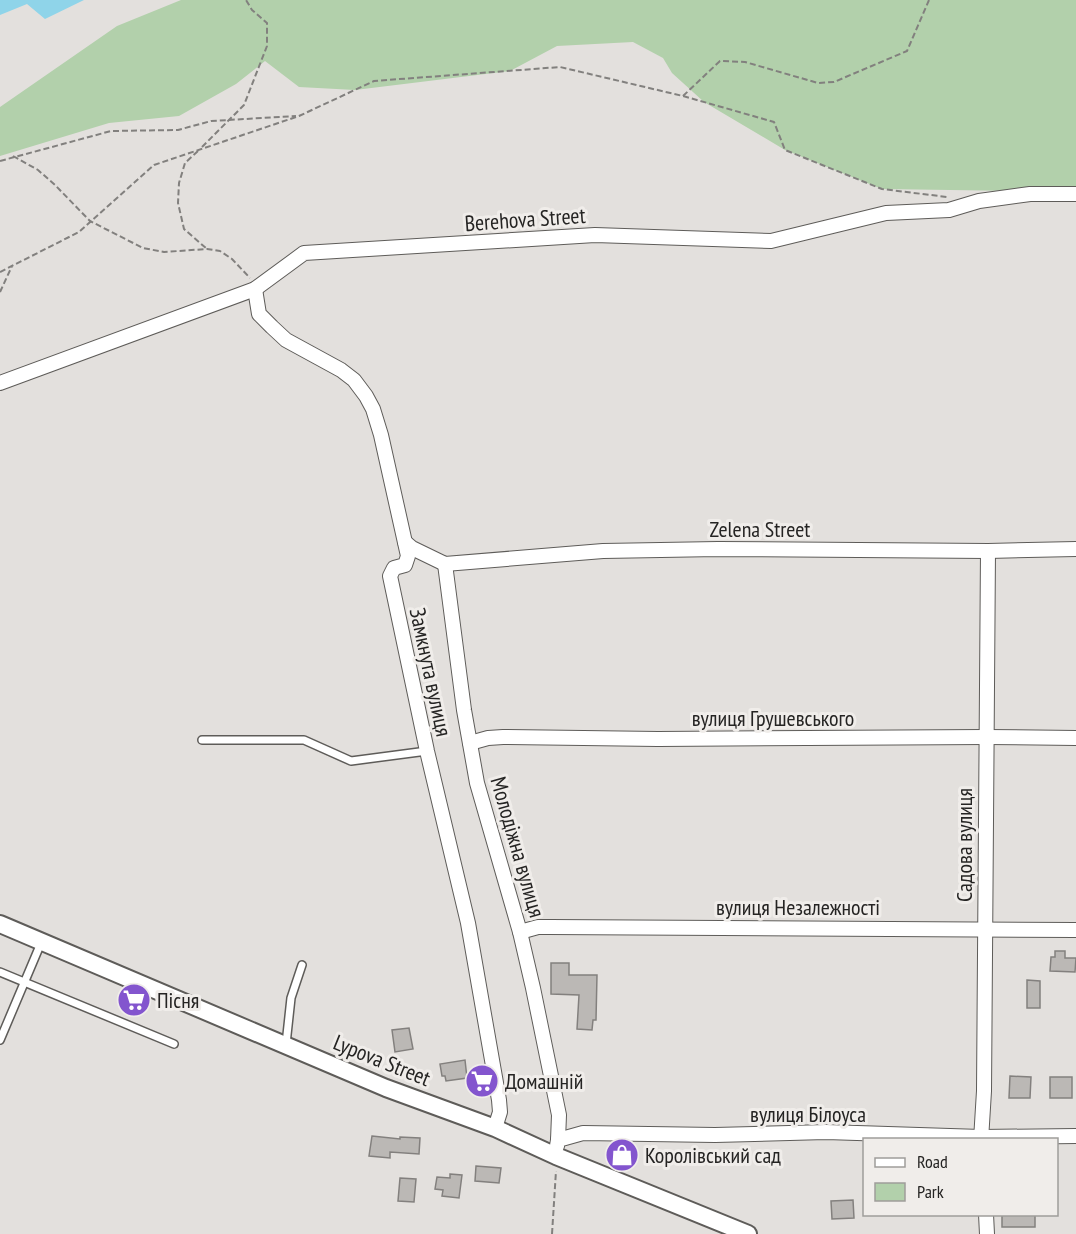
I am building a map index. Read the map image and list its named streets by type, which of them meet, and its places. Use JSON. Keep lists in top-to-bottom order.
{
  "streets": {
    "street": [
      "Berehova Street",
      "Zelena Street",
      "Замкнута вулиця",
      "вулиця Грушевського",
      "Садова вулиця",
      "Молодіжна вулиця",
      "вулиця Незалежності",
      "Lypova Street",
      "вулиця Білоуса"
    ]
  },
  "crossings": [
    ["Berehova Street", "Замкнута вулиця"],
    ["Zelena Street", "Садова вулиця"],
    ["Zelena Street", "Молодіжна вулиця"],
    ["Замкнута вулиця", "Lypova Street"],
    ["вулиця Грушевського", "Садова вулиця"],
    ["вулиця Грушевського", "Молодіжна вулиця"],
    ["Садова вулиця", "вулиця Незалежності"],
    ["Садова вулиця", "вулиця Білоуса"],
    ["Молодіжна вулиця", "вулиця Незалежності"],
    ["Молодіжна вулиця", "Lypova Street"],
    ["Молодіжна вулиця", "вулиця Білоуса"],
    ["Lypova Street", "вулиця Білоуса"]
  ],
  "places": {
    "supermarket": ["Пісня", "Домашній"],
    "shop": ["Королівський сад"]
  },
  "legend": ["Road", "Park"]
}
